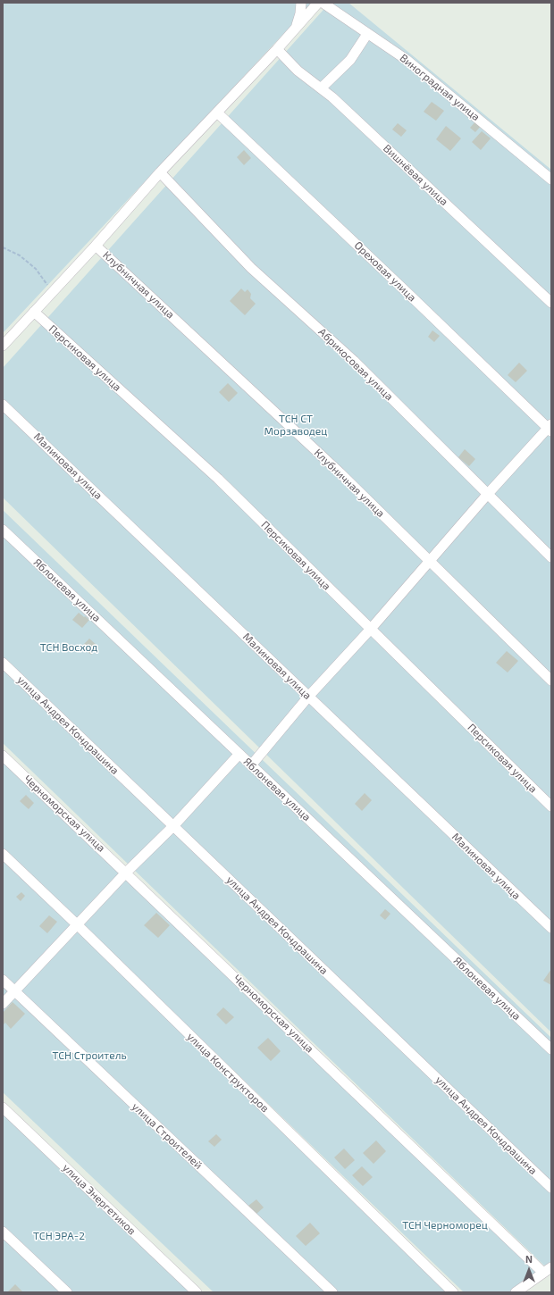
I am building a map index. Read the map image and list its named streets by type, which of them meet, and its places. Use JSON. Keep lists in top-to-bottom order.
{
  "streets": {
    "street": [
      "Виноградная улица",
      "Вишнёвая улица",
      "Ореховая улица",
      "Клубничная улица",
      "Персиковая улица",
      "Абрикосовая улица",
      "Малиновая улица",
      "Яблоневая улица",
      "улица Андрея Кондрашина",
      "Черноморская улица",
      "улица Конструкторов",
      "улица Строителей",
      "улица Энергетиков"
    ]
  },
  "parks": [
    "ТСН СТ Морзаводец",
    "ТСН Восход",
    "ТСН Строитель",
    "ТСН Черноморец",
    "ТСН ЭРА-2"
  ],
  "north": "top"
}
